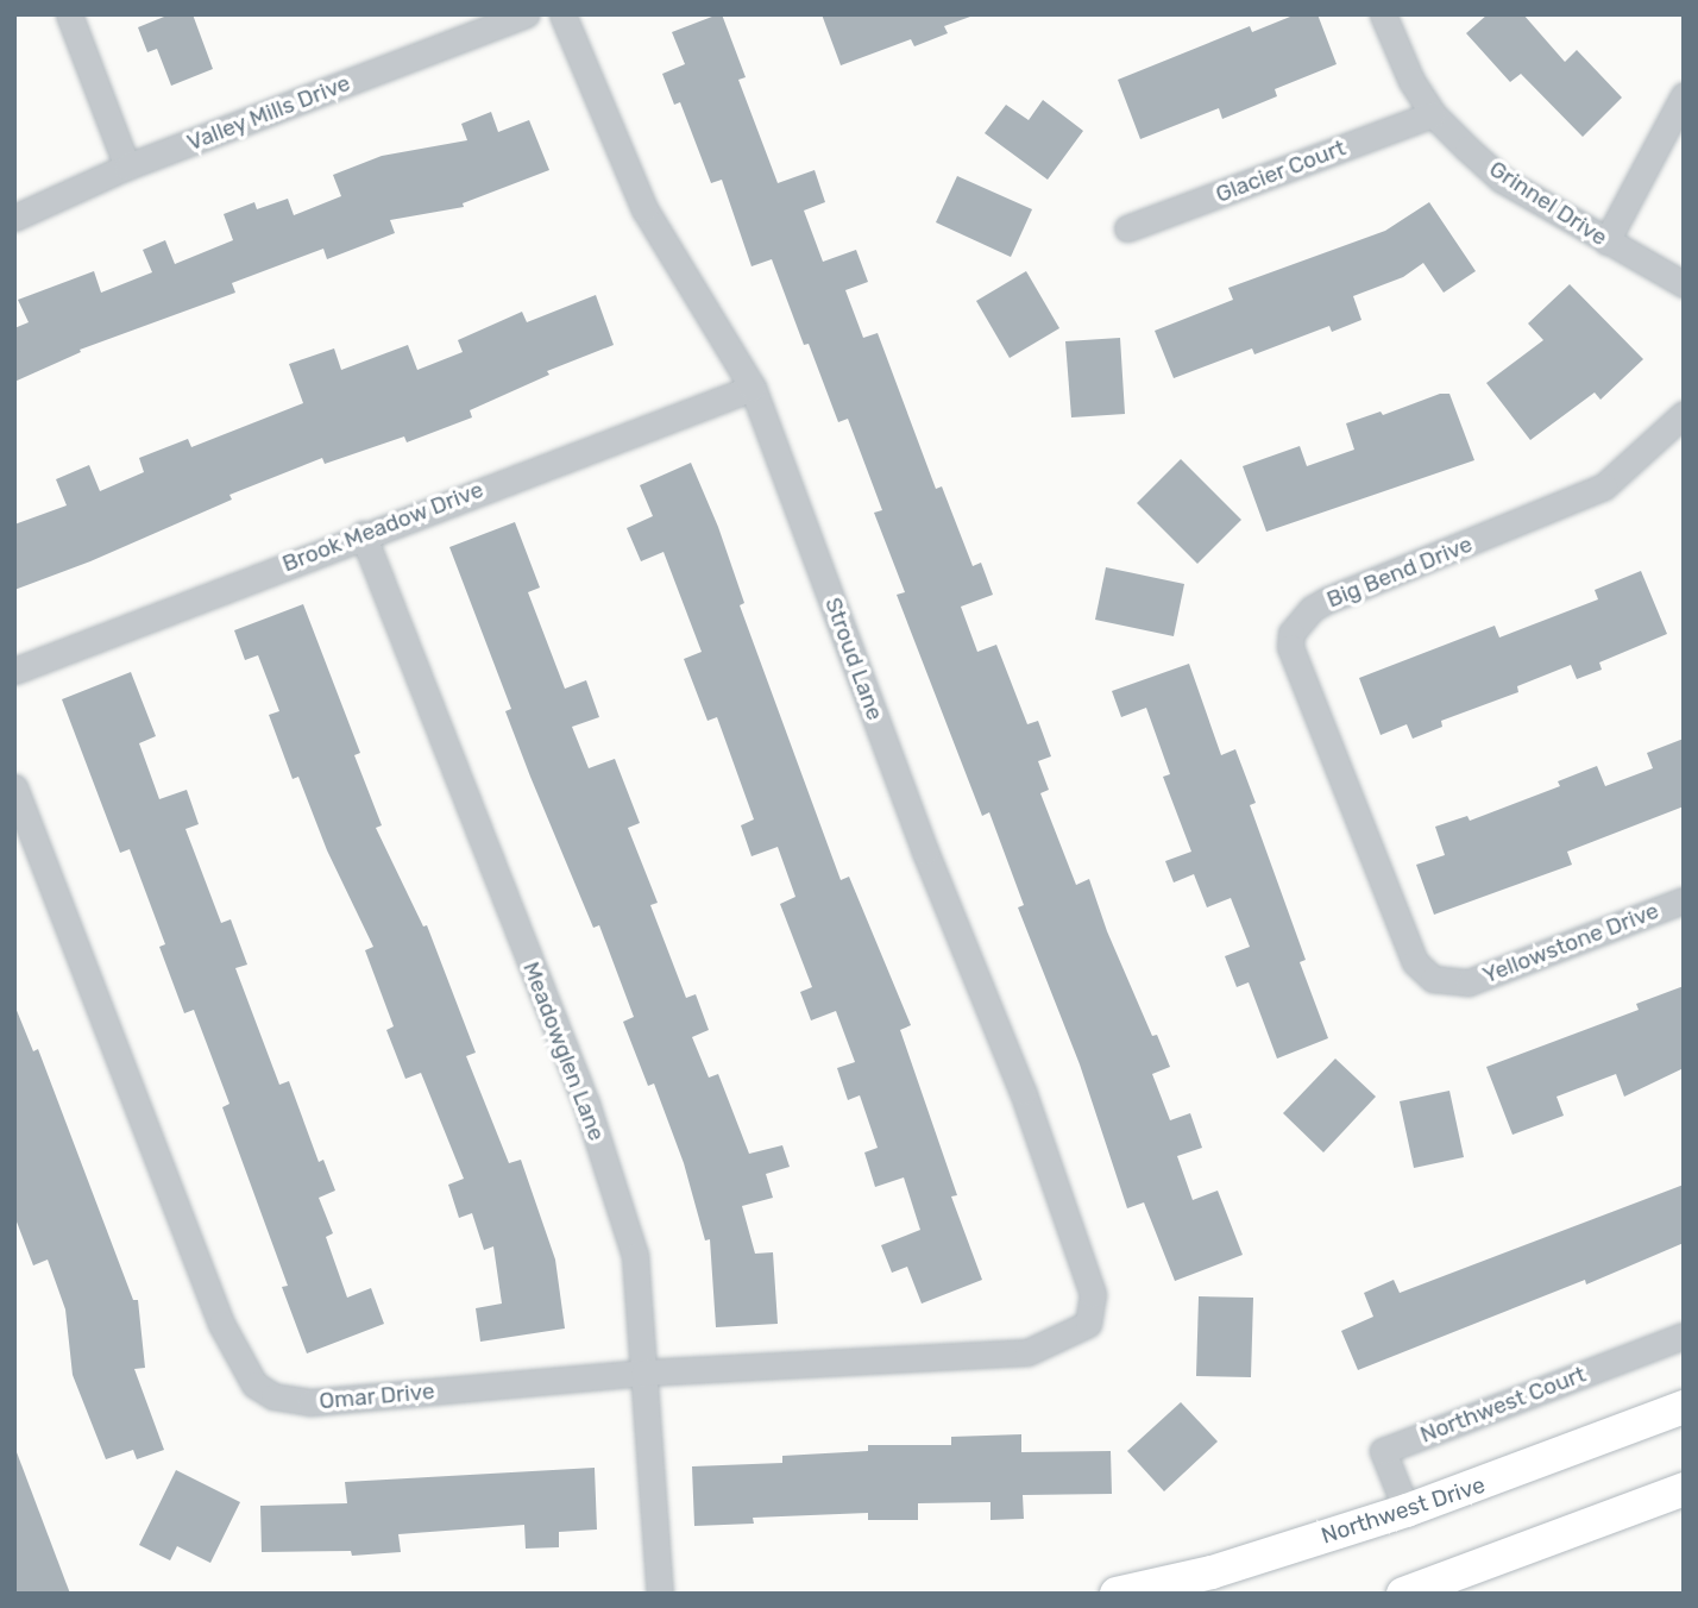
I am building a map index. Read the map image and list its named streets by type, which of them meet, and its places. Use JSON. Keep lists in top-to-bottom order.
{
  "streets": {
    "main road": ["Northwest Drive"],
    "street": [
      "Valley Mills Drive",
      "Glacier Court",
      "Grinnel Drive",
      "Brook Meadow Drive",
      "Big Bend Drive",
      "Stroud Lane",
      "Yellowstone Drive",
      "Meadowglen Lane",
      "Omar Drive",
      "Northwest Court"
    ]
  },
  "crossings": [
    ["Glacier Court", "Grinnel Drive"],
    ["Brook Meadow Drive", "Stroud Lane"],
    ["Brook Meadow Drive", "Meadowglen Lane"],
    ["Big Bend Drive", "Yellowstone Drive"],
    ["Stroud Lane", "Omar Drive"],
    ["Meadowglen Lane", "Omar Drive"],
    ["Northwest Court", "Northwest Drive"]
  ]
}
